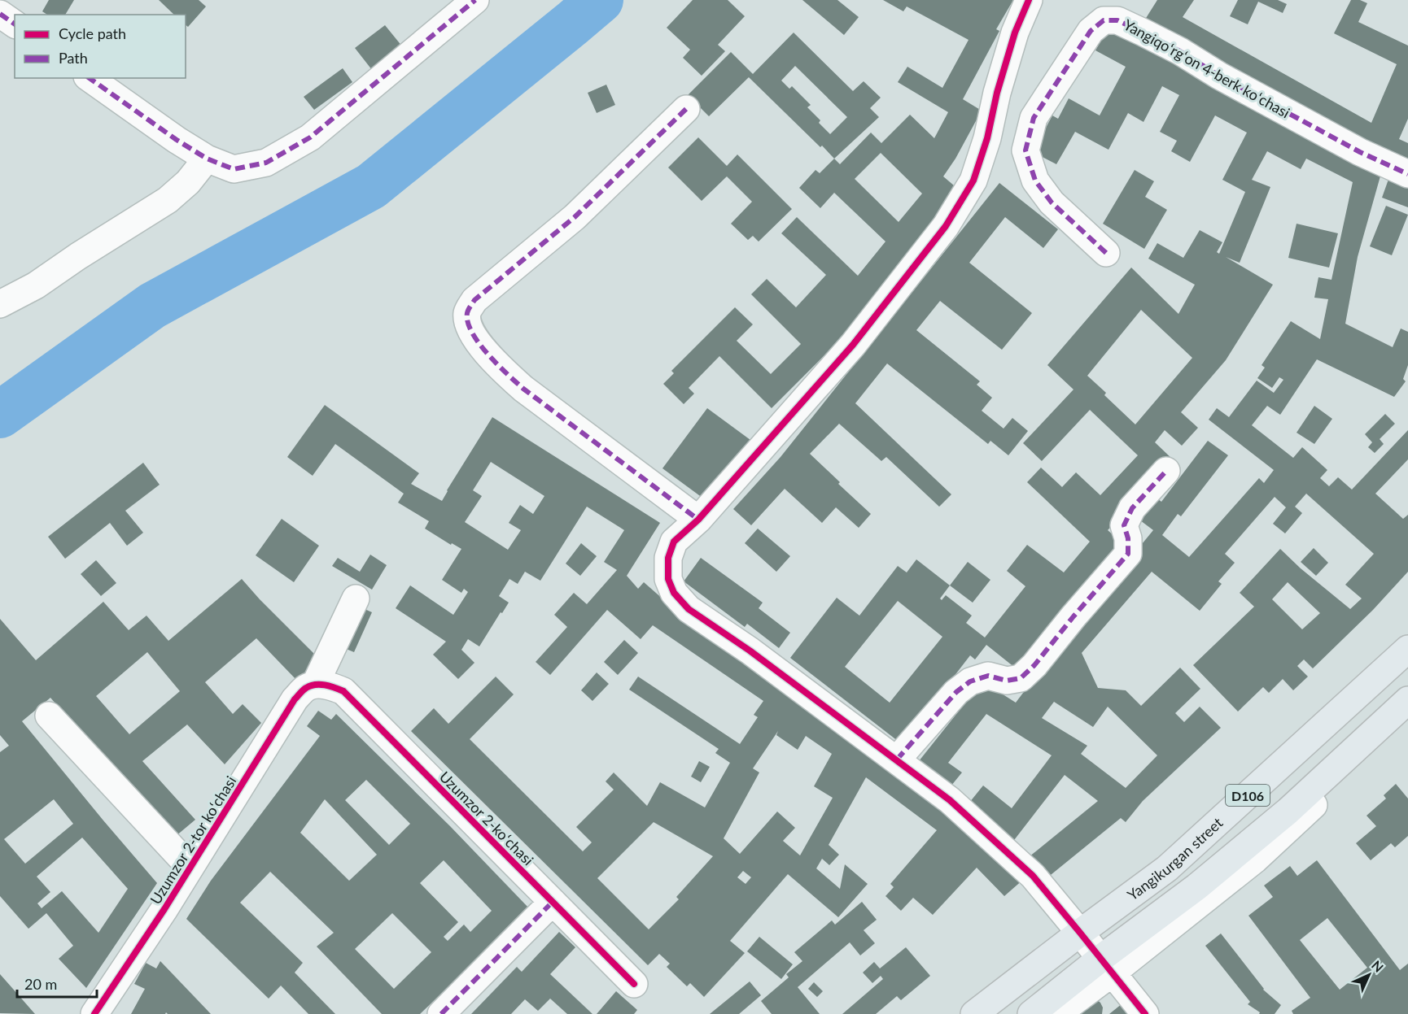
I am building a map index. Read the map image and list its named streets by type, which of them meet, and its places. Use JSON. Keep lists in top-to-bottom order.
{
  "streets": {
    "main road": ["D106", "Yangikurgan street"],
    "street": ["Yangiqoʻrgʻon 4-berk koʻchasi", "Uzumzor 2-koʻchasi", "Uzumzor 2-tor koʻchasi"]
  },
  "crossings": [
    ["Uzumzor 2-koʻchasi", "Uzumzor 2-tor koʻchasi"]
  ],
  "legend": ["Cycle path", "Path"],
  "scale_bar": "20 m",
  "north": "top right"
}
